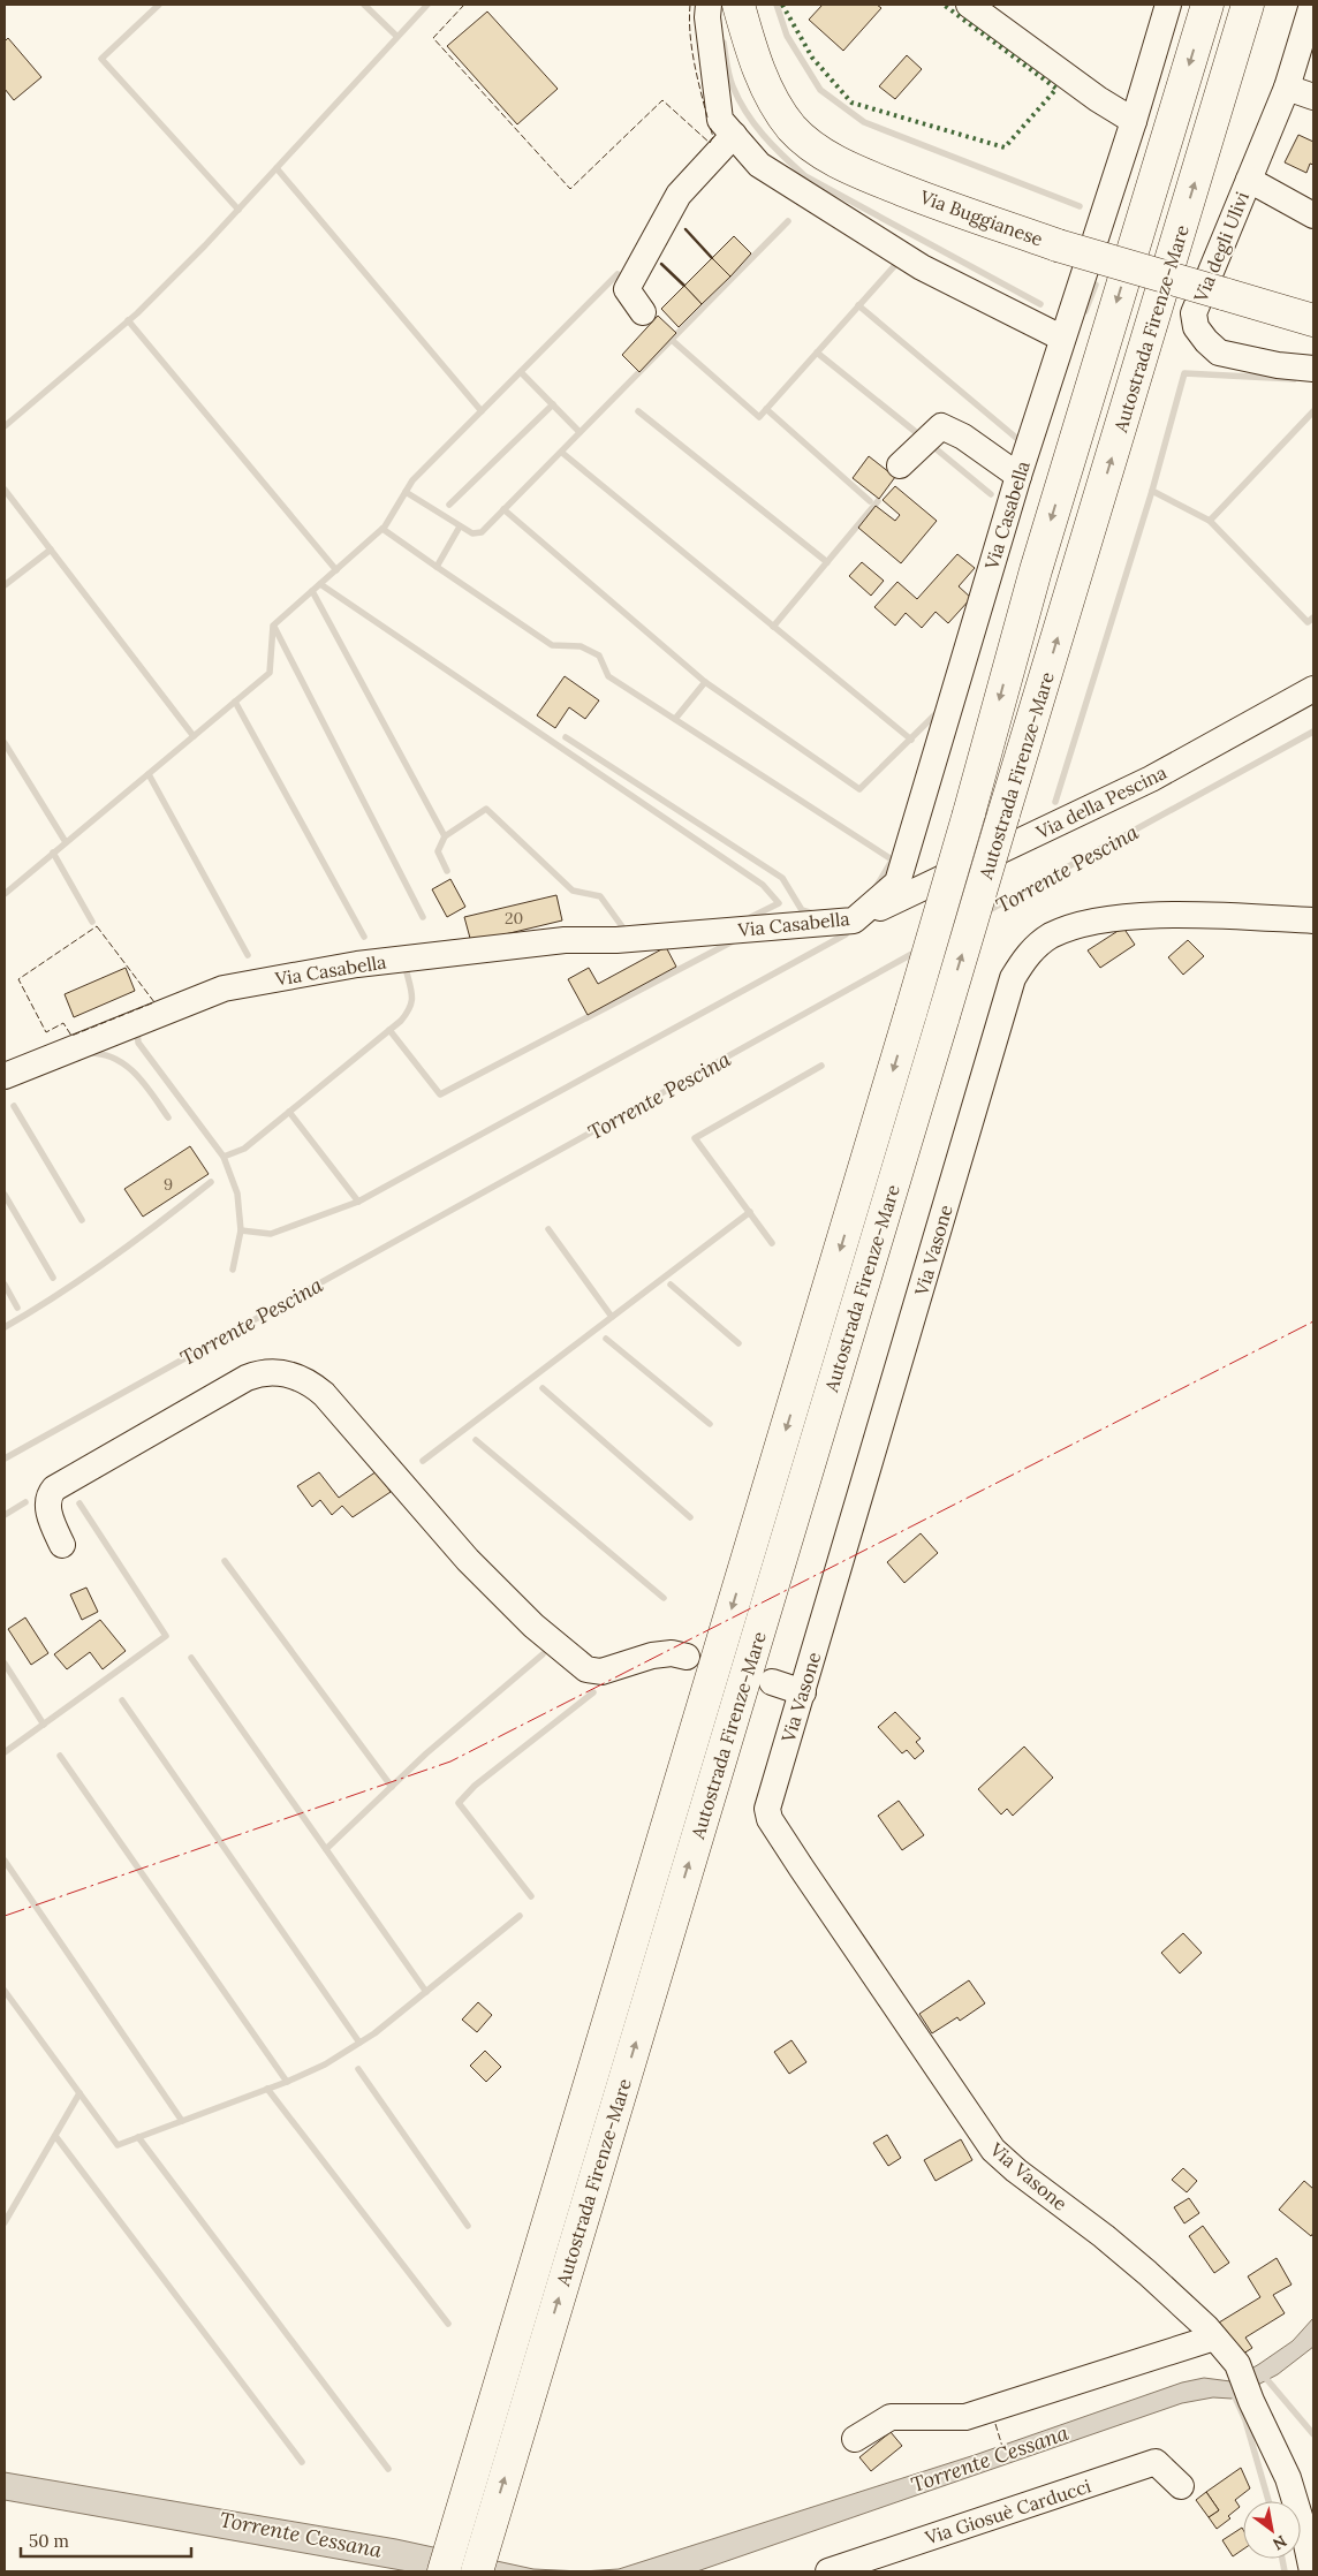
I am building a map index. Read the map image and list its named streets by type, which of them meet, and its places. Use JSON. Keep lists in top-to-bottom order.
{
  "streets": {
    "main road": ["Via Buggianese", "Autostrada Firenze-Mare"],
    "street": [
      "Via degli Ulivi",
      "Via Casabella",
      "Via della Pescina",
      "Via Vasone",
      "Via Giosuè Carducci"
    ]
  },
  "crossings": [
    ["Via Casabella", "Via della Pescina"]
  ],
  "water": ["Torrente Pescina", "Torrente Cessana"],
  "house_numbers": ["20", "9"],
  "scale_bar": "50 m",
  "north": "bottom right"
}
